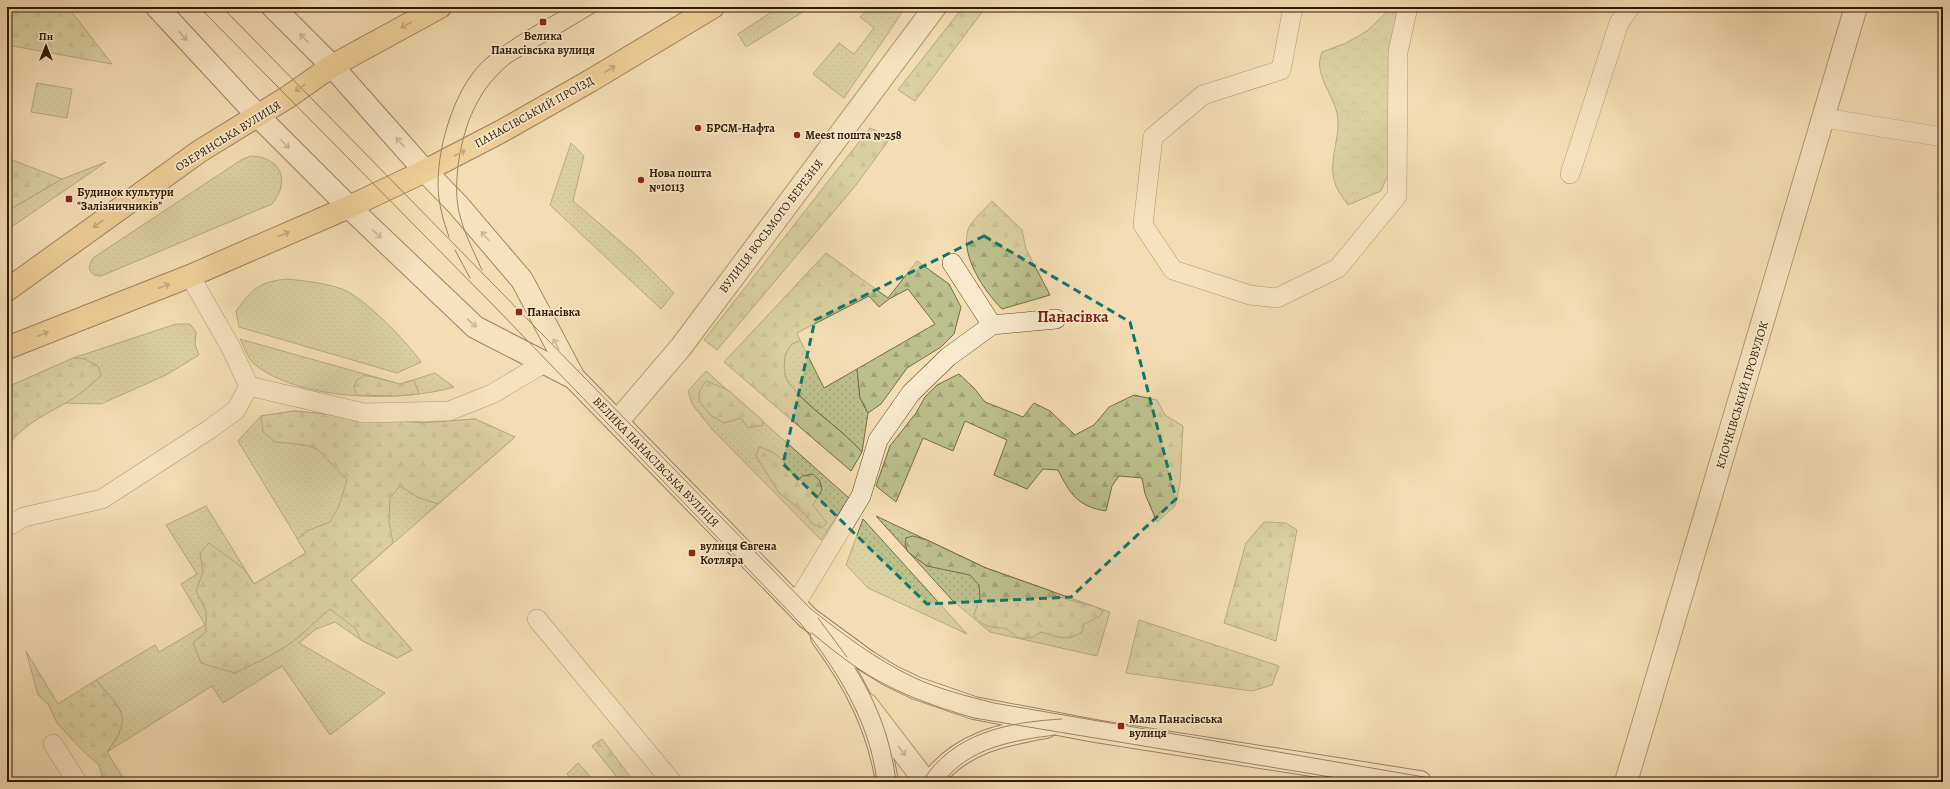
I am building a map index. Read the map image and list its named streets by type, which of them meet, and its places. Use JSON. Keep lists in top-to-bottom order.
{
  "streets": {
    "main road": ["ПАНАСІВСЬКИЙ ПРОЇЗД", "ОЗЕРЯНСЬКА ВУЛИЦЯ"],
    "street": ["ВУЛИЦЯ ВОСЬМОГО БЕРЕЗНЯ", "КЛОЧКІВСЬКИЙ ПРОВУЛОК", "ВЕЛИКА ПАНАСІВСЬКА ВУЛИЦЯ"]
  },
  "crossings": [
    ["ПАНАСІВСЬКИЙ ПРОЇЗД", "ВЕЛИКА ПАНАСІВСЬКА ВУЛИЦЯ"],
    ["ОЗЕРЯНСЬКА ВУЛИЦЯ", "ВЕЛИКА ПАНАСІВСЬКА ВУЛИЦЯ"],
    ["ВУЛИЦЯ ВОСЬМОГО БЕРЕЗНЯ", "ВЕЛИКА ПАНАСІВСЬКА ВУЛИЦЯ"]
  ],
  "one_way": ["ПАНАСІВСЬКИЙ ПРОЇЗД"],
  "districts": ["Панасівка"],
  "places": {
    "transit": [
      "Велика Панасівська вулиця",
      "Будинок культури \"Залізничників\"",
      "Панасівка",
      "вулиця Євгена Котляра",
      "Мала Панасівська вулиця"
    ],
    "other": ["БРСМ-Нафта", "Meest пошта №258", "Нова пошта №10113"]
  },
  "north": "top"
}
